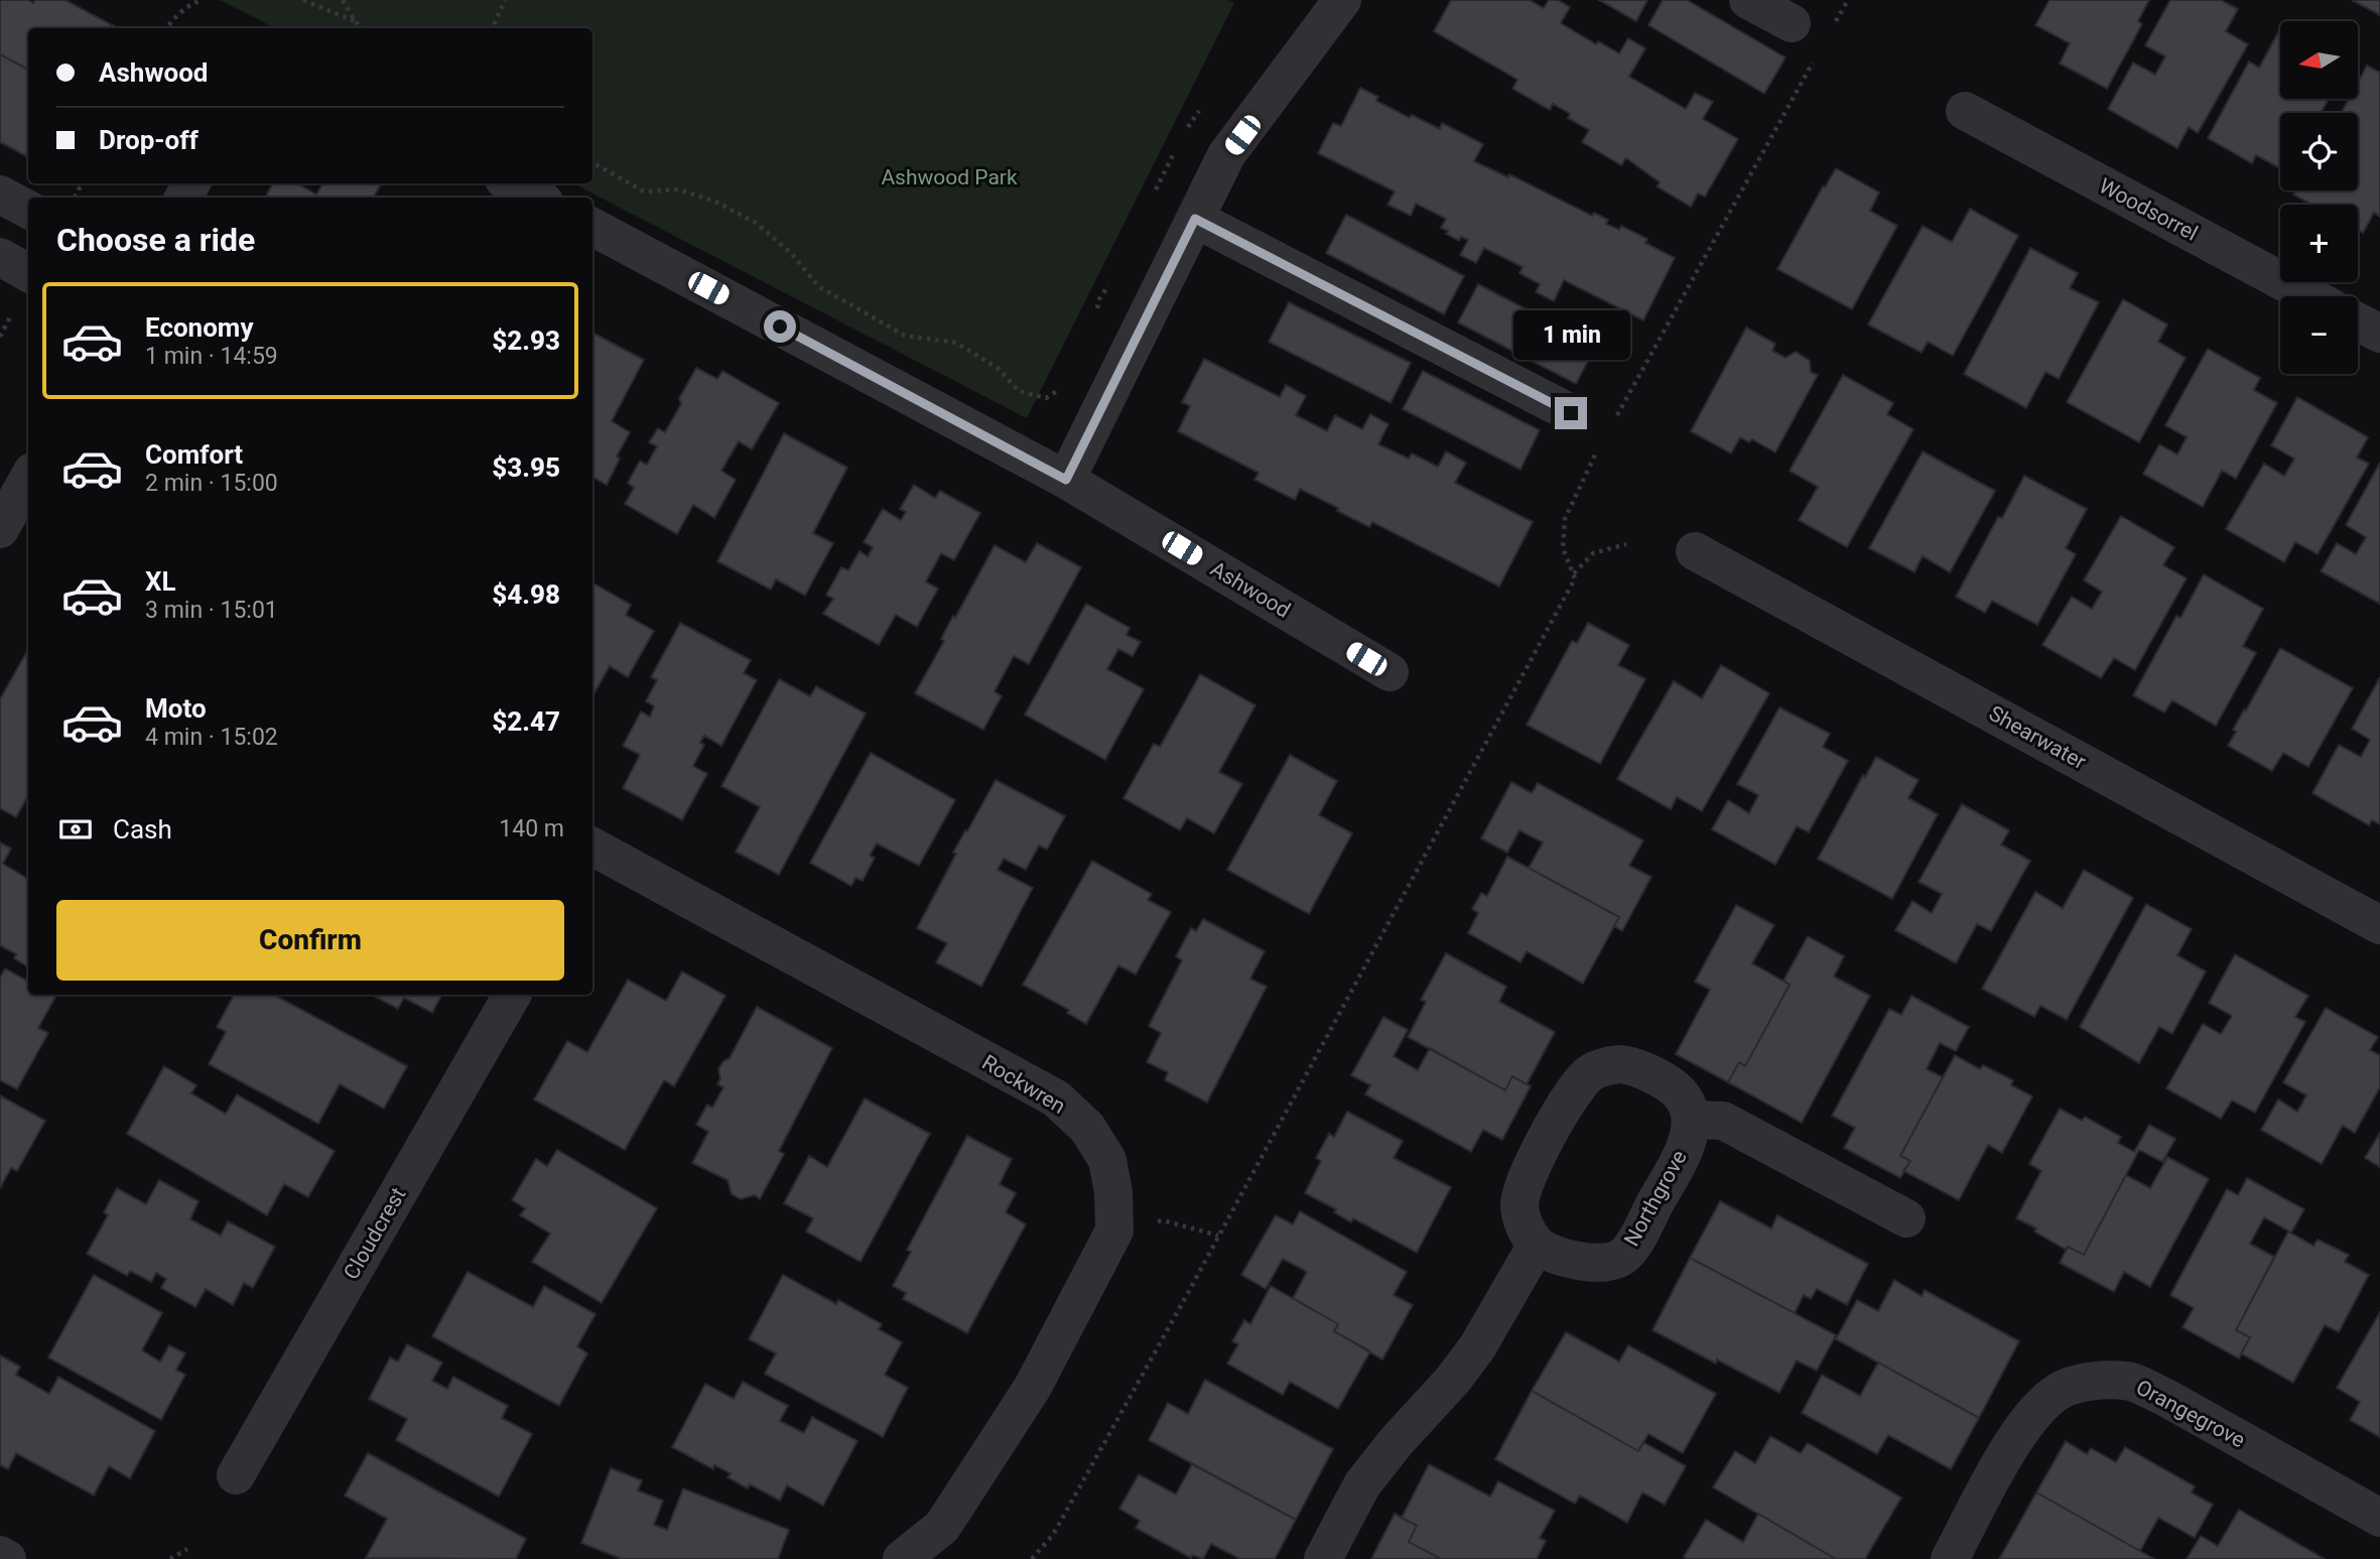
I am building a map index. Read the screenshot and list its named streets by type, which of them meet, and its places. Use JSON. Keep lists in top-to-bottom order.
{
  "streets": {
    "street": [
      "Woodsorrel",
      "Ashwood",
      "Shearwater",
      "Rockwren",
      "Northgrove",
      "Cloudcrest",
      "Orangegrove"
    ]
  },
  "parks": ["Ashwood Park"],
  "north": "left",
  "page": {
    "map_buttons": ["+", "−"],
    "banner": ["Ashwood", "Drop-off"],
    "heading": "Choose a ride",
    "list": [
      {
        "name": "Economy",
        "note": "1 min · 14:59",
        "value": "$2.93"
      },
      {
        "name": "Comfort",
        "note": "2 min · 15:00",
        "value": "$3.95"
      },
      {
        "name": "XL",
        "note": "3 min · 15:01",
        "value": "$4.98"
      },
      {
        "name": "Moto",
        "note": "4 min · 15:02",
        "value": "$2.47"
      }
    ],
    "bubble": "1 min",
    "pay": ["Cash", "140 m"],
    "buttons": "Confirm"
  }
}
